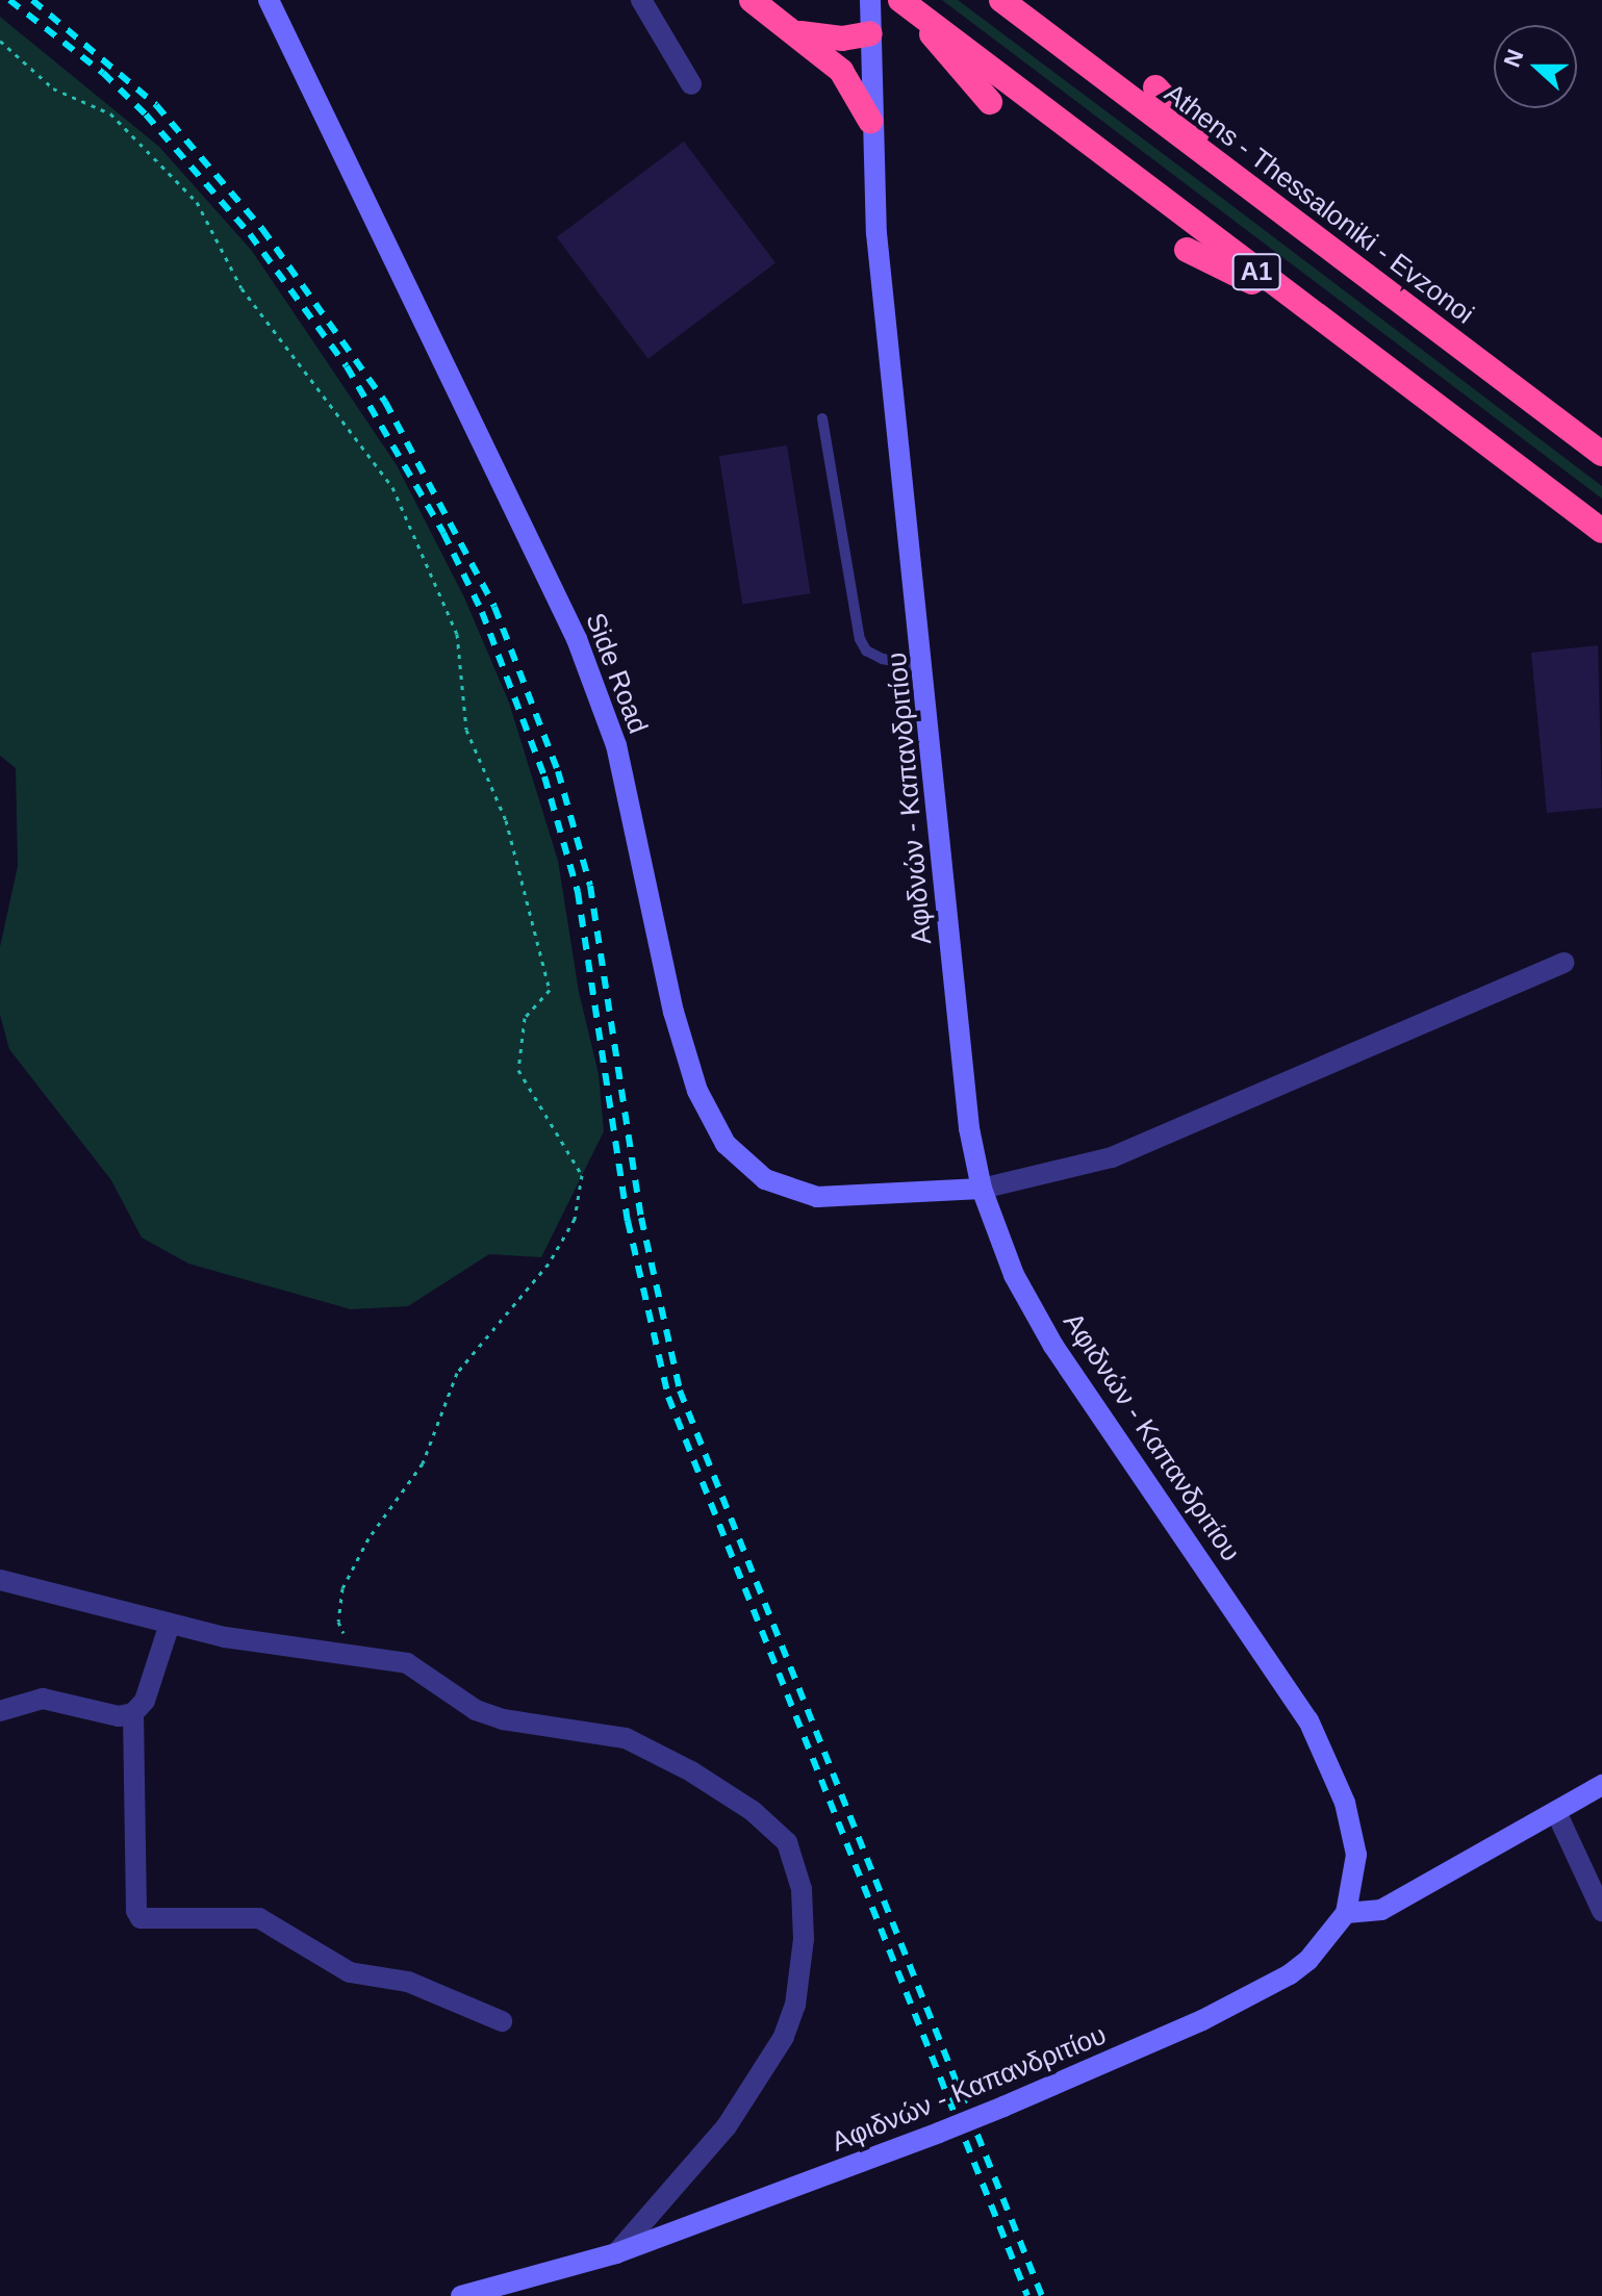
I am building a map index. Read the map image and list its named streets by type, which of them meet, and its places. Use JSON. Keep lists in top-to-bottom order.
{
  "streets": {
    "highway": ["Athens - Thessaloniki - Evzonoi", "Α1"],
    "main road": ["Side Road", "Αφιδνών - Καπανδριτίου"]
  },
  "crossings": [
    ["Side Road", "Αφιδνών - Καπανδριτίου"]
  ],
  "north": "left"
}
